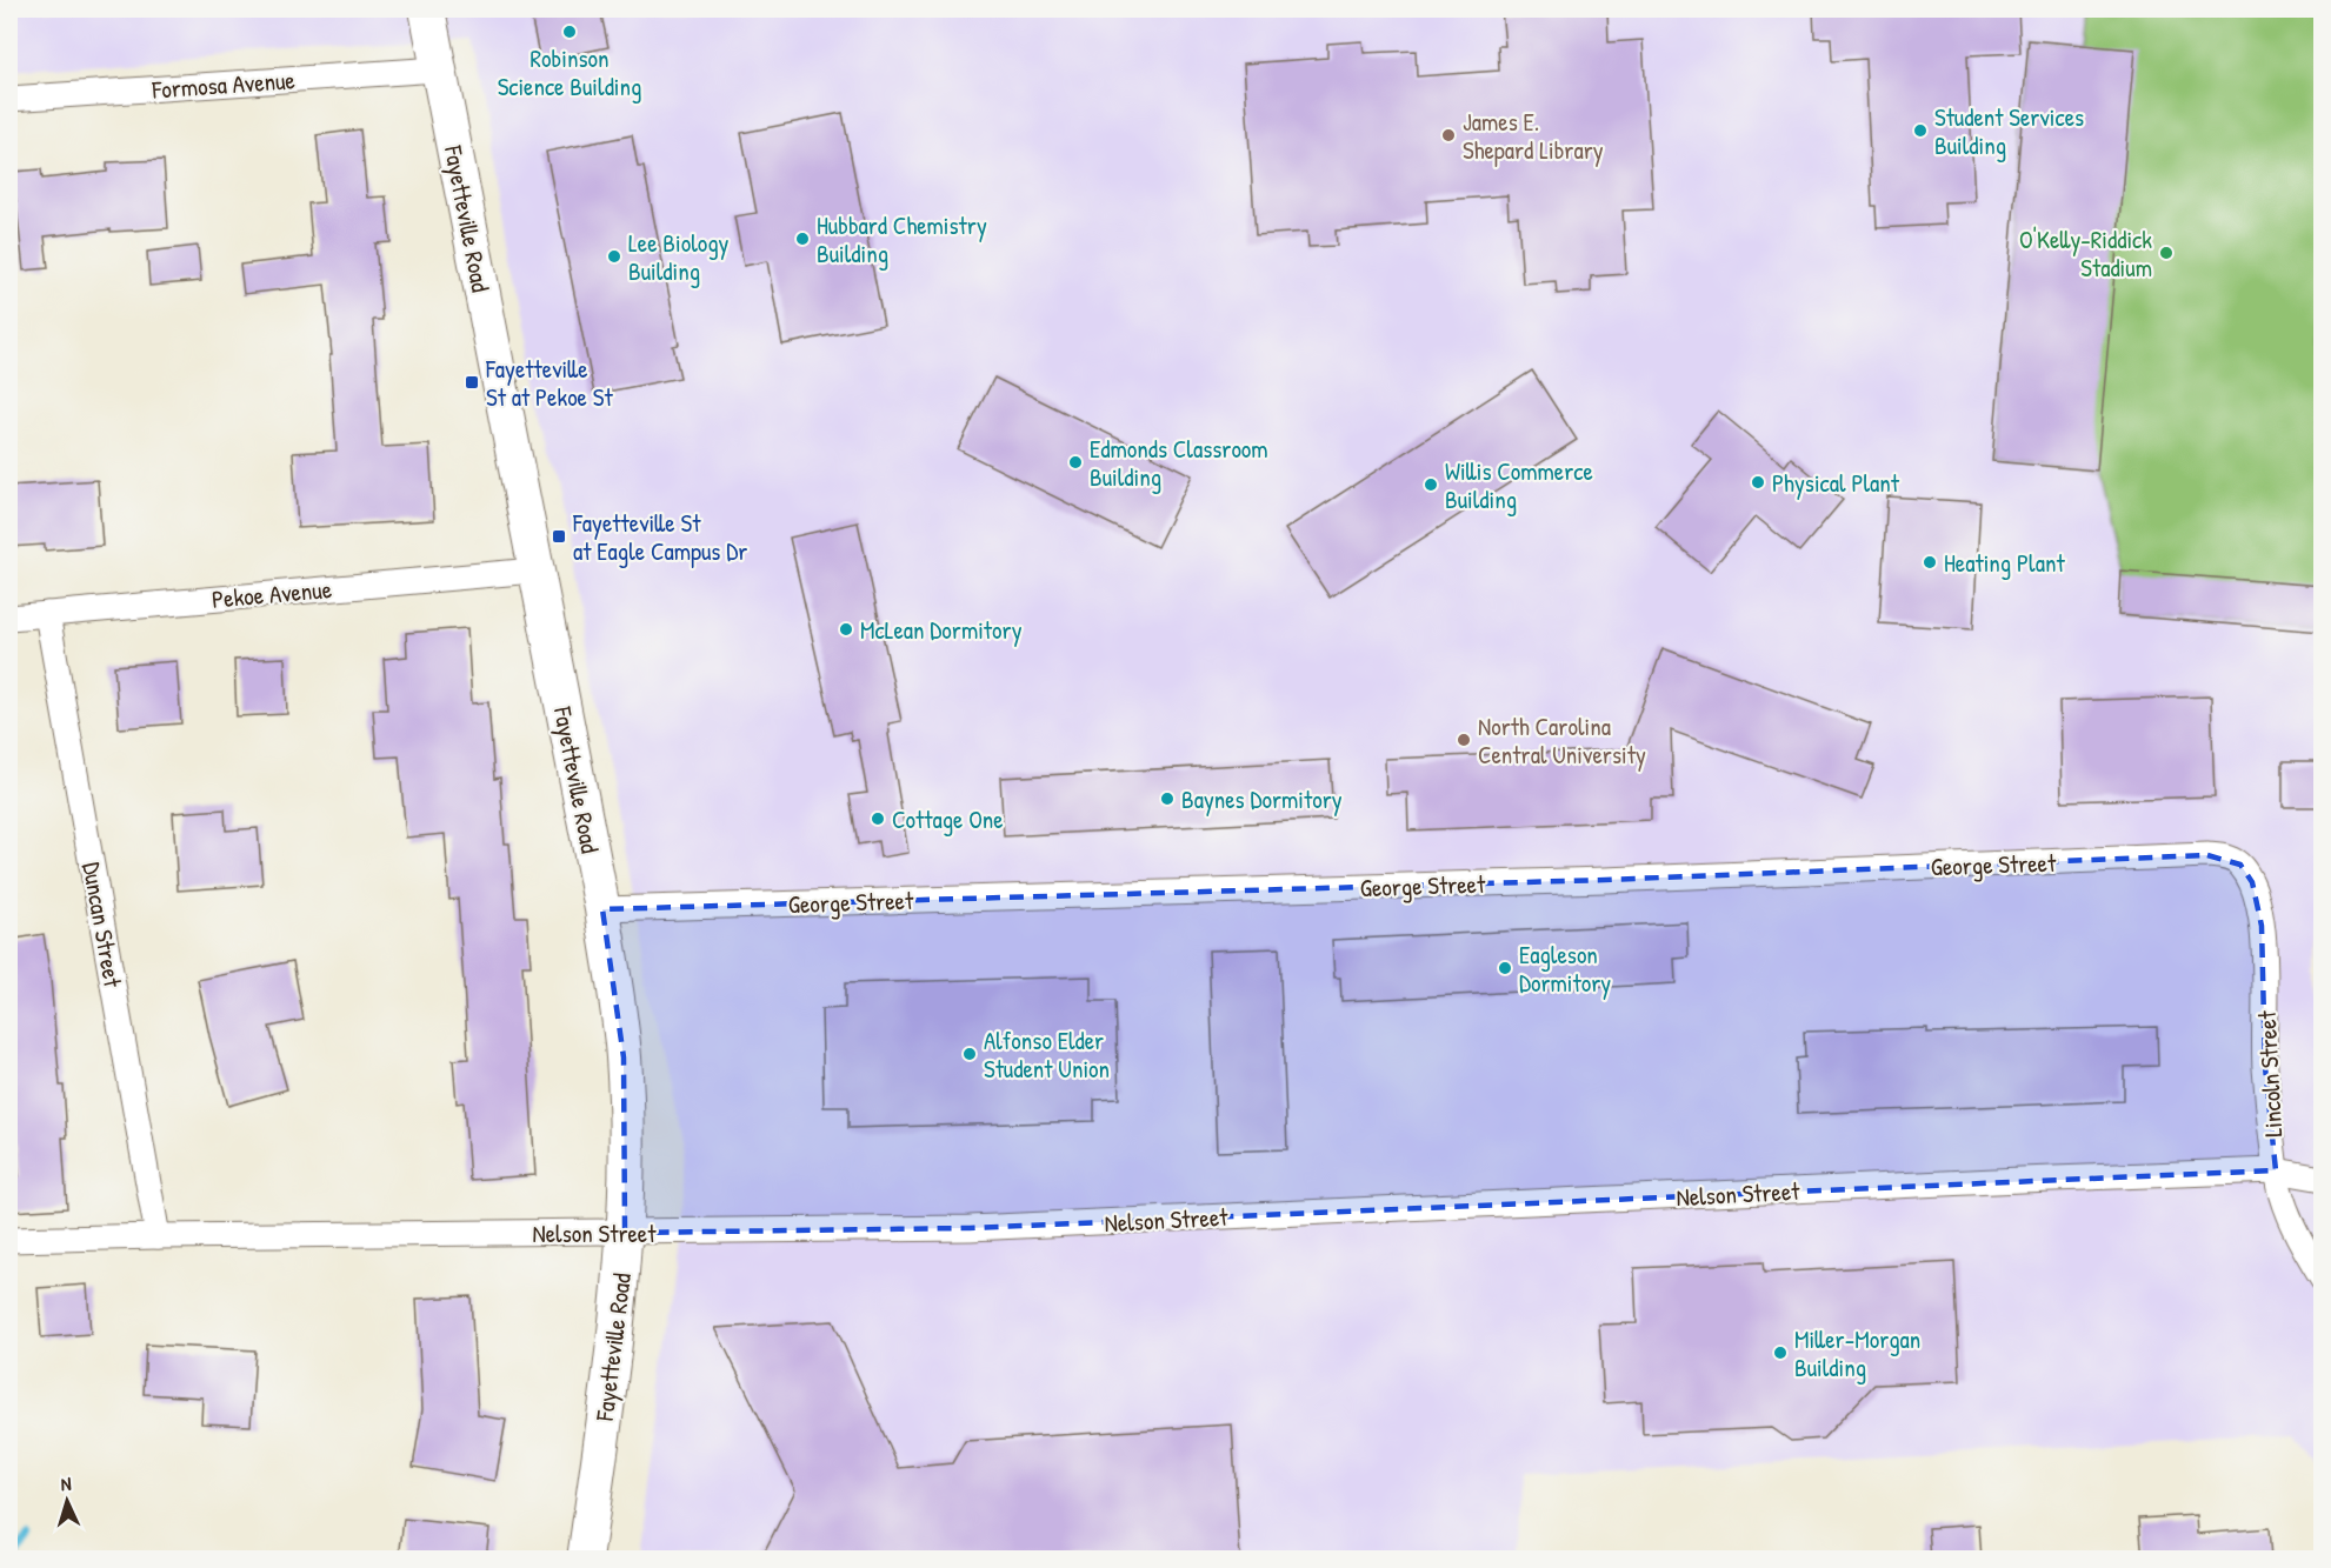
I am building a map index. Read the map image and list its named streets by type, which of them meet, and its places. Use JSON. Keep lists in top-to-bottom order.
{
  "streets": {
    "main road": ["Fayetteville Road"],
    "street": [
      "Formosa Avenue",
      "Pekoe Avenue",
      "George Street",
      "Duncan Street",
      "Lincoln Street",
      "Nelson Street"
    ]
  },
  "crossings": [
    ["Formosa Avenue", "Fayetteville Road"],
    ["Fayetteville Road", "Pekoe Avenue"],
    ["Fayetteville Road", "George Street"],
    ["Fayetteville Road", "Nelson Street"],
    ["Pekoe Avenue", "Duncan Street"],
    ["George Street", "Lincoln Street"],
    ["Duncan Street", "Nelson Street"],
    ["Lincoln Street", "Nelson Street"]
  ],
  "places": {
    "other": [
      "Robinson Science Building",
      "Student Services Building",
      "James E. Shepard Library",
      "Hubbard Chemistry Building",
      "O'Kelly-Riddick Stadium",
      "Lee Biology Building",
      "Edmonds Classroom Building",
      "Physical Plant",
      "Willis Commerce Building",
      "Heating Plant",
      "McLean Dormitory",
      "North Carolina Central University",
      "Baynes Dormitory",
      "Cottage One",
      "Eagleson Dormitory",
      "Alfonso Elder Student Union",
      "Miller-Morgan Building"
    ],
    "transit": ["Fayetteville St at Pekoe St", "Fayetteville St at Eagle Campus Dr"]
  },
  "north": "top"
}
